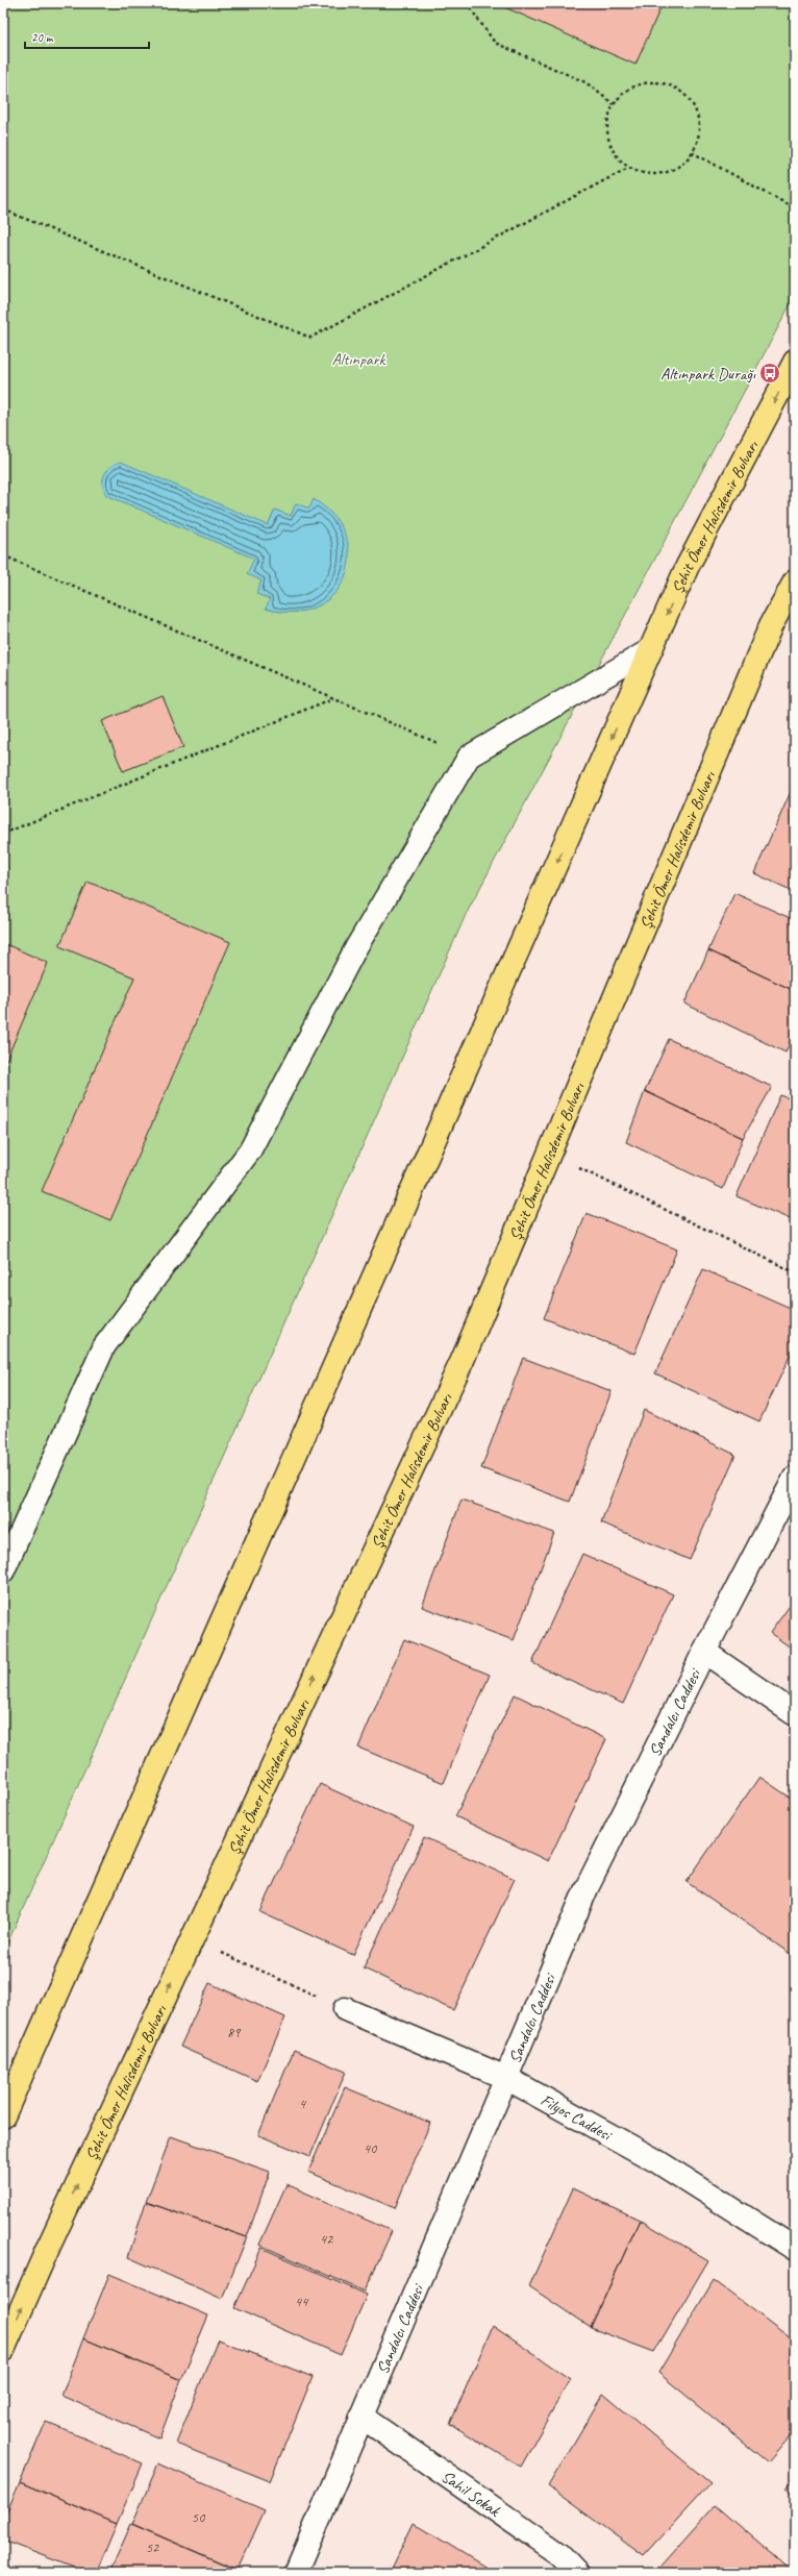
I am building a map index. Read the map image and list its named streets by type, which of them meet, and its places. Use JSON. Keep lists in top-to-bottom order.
{
  "streets": {
    "highway": ["Şehit Ömer Halisdemir Bulvarı"],
    "street": ["Sandalcı Caddesi", "Filyos Caddesi", "Sahil Sokak"]
  },
  "crossings": [
    ["Sandalcı Caddesi", "Filyos Caddesi"],
    ["Sandalcı Caddesi", "Sahil Sokak"]
  ],
  "parks": ["Altınpark"],
  "places": {
    "bus stop": ["Altınpark Durağı"]
  },
  "house_numbers": [
    "89",
    "4",
    "40",
    "42",
    "44",
    "50",
    "52"
  ],
  "scale_bar": "20 m"
}
